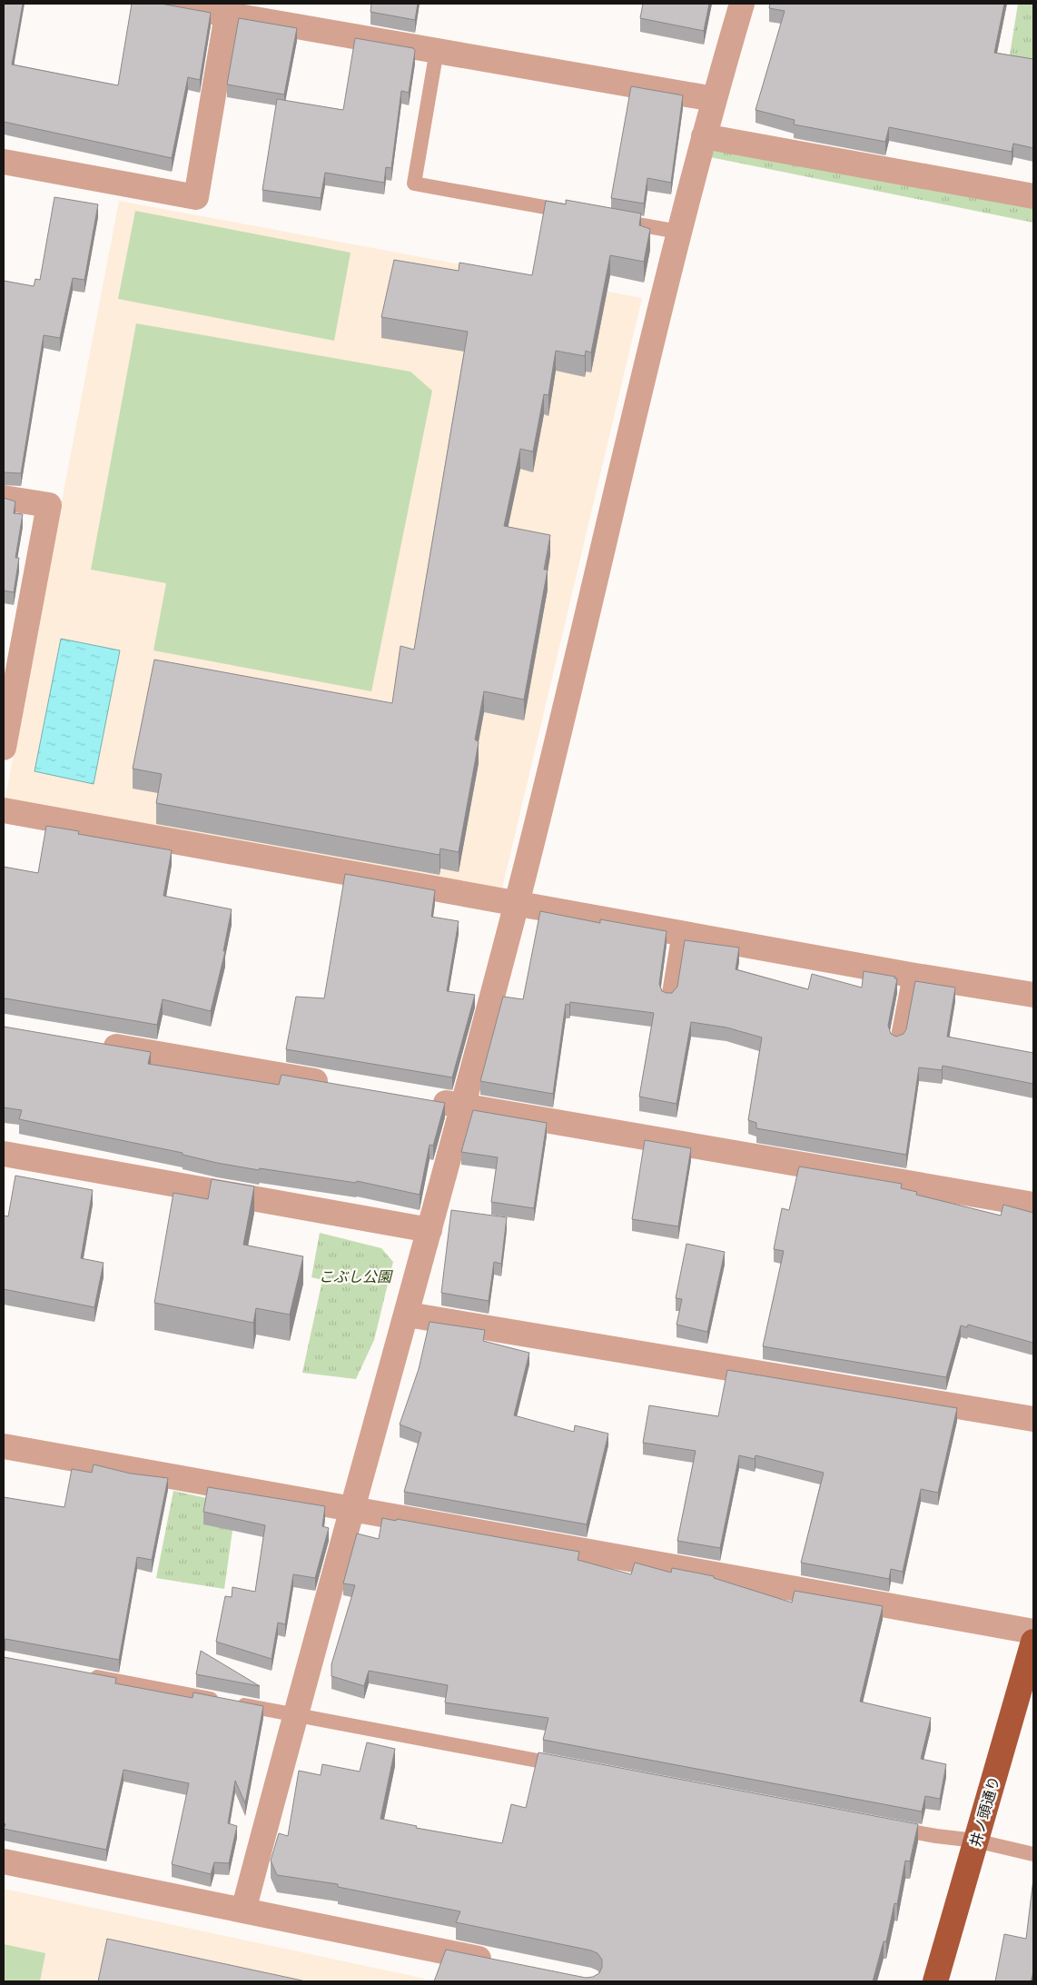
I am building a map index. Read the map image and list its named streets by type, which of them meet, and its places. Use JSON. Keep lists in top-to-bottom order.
{
  "streets": {
    "main road": ["井ノ頭通り"]
  },
  "parks": ["こぶし公園"]
}
